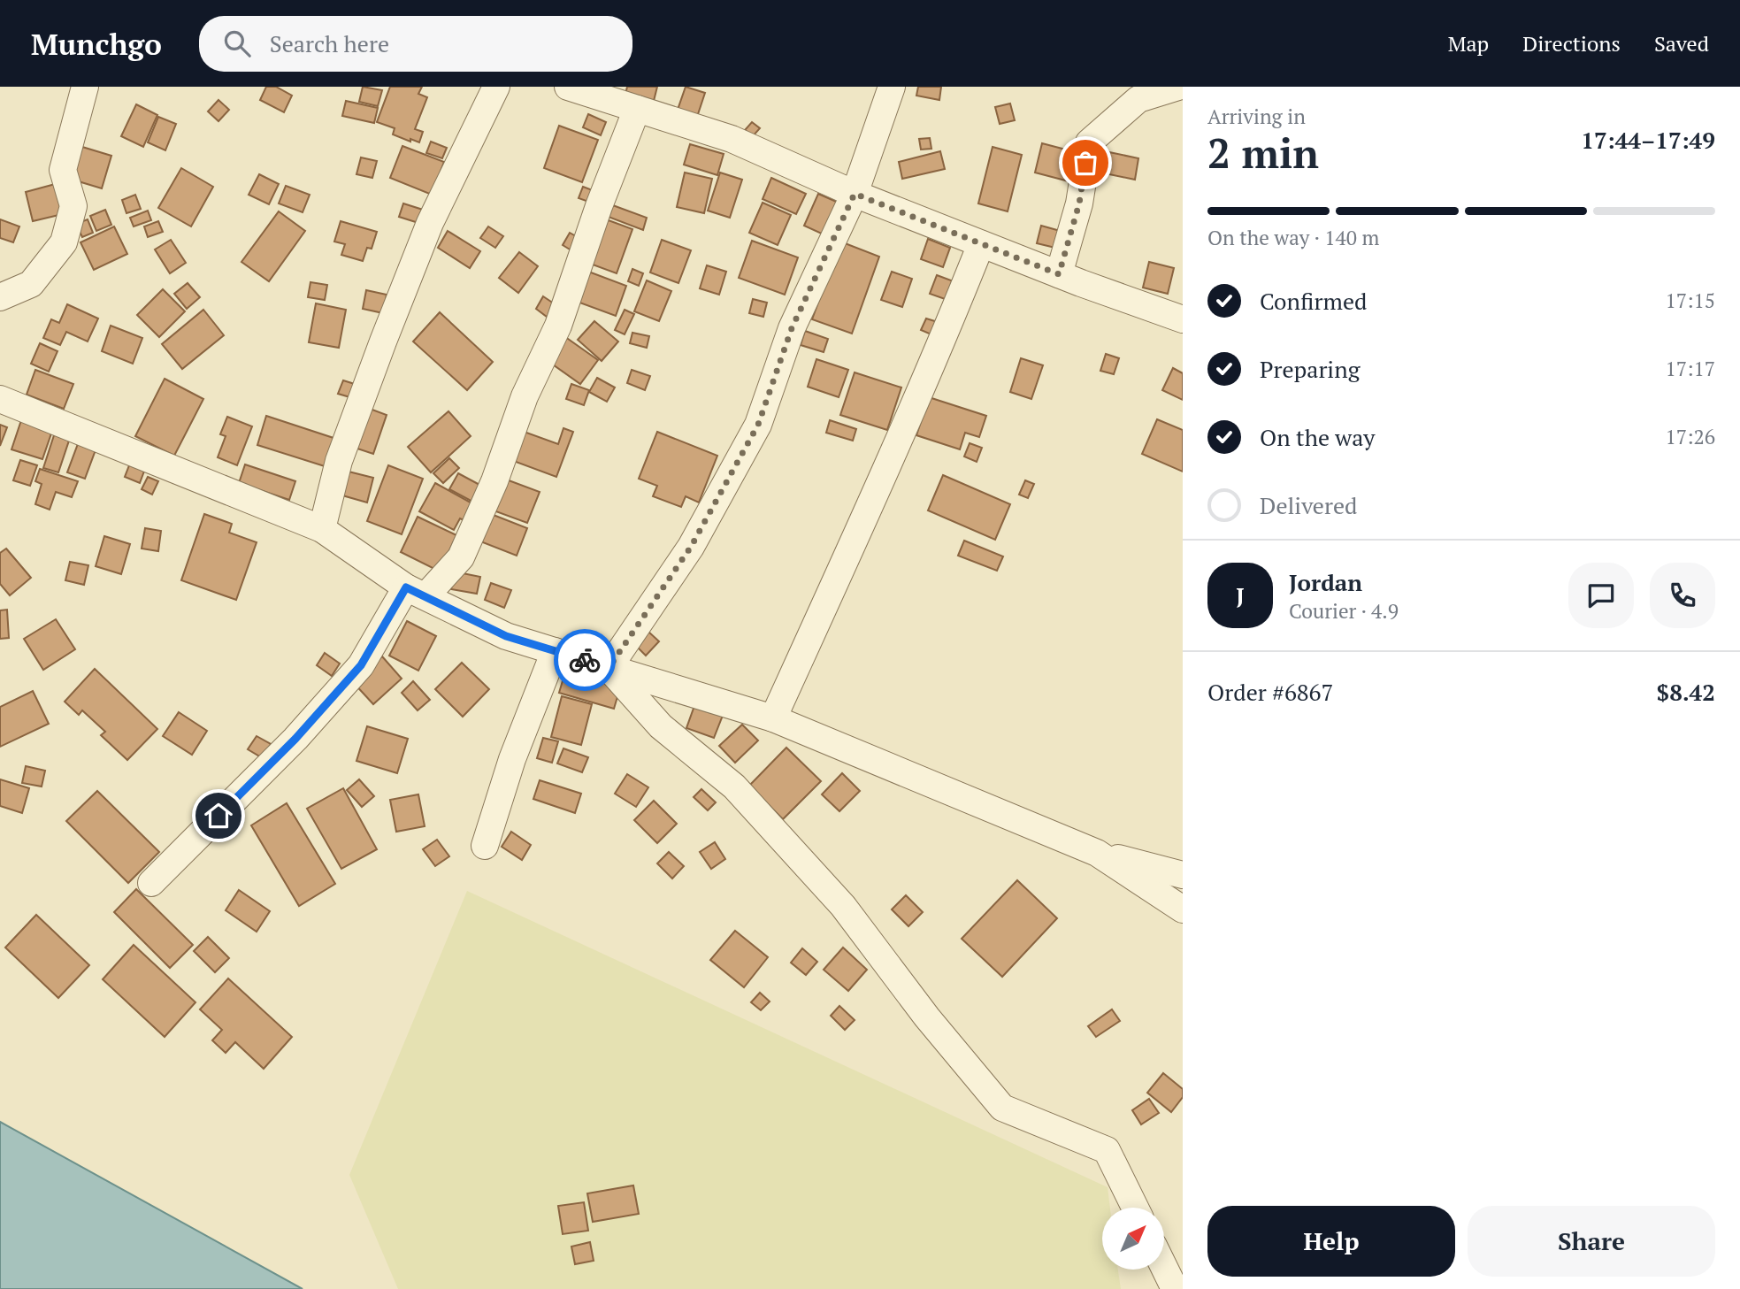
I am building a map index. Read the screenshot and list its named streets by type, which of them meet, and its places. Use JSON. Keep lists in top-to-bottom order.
{
  "north": "top right",
  "page": {
    "header": "Munchgo",
    "search": "Search here",
    "nav": ["Map", "Directions", "Saved"],
    "heading": ["2 min", "Arriving in", "17:44–17:49"],
    "panel": [
      "Jordan",
      "Courier · 4.9",
      "Order #6867",
      "$8.42"
    ],
    "bar": "On the way · 140 m",
    "list": [
      ["Confirmed", "17:15"],
      ["Preparing", "17:17"],
      ["On the way", "17:26"],
      "Delivered"
    ],
    "round": "J",
    "buttons": ["Help", "Share"]
  }
}
